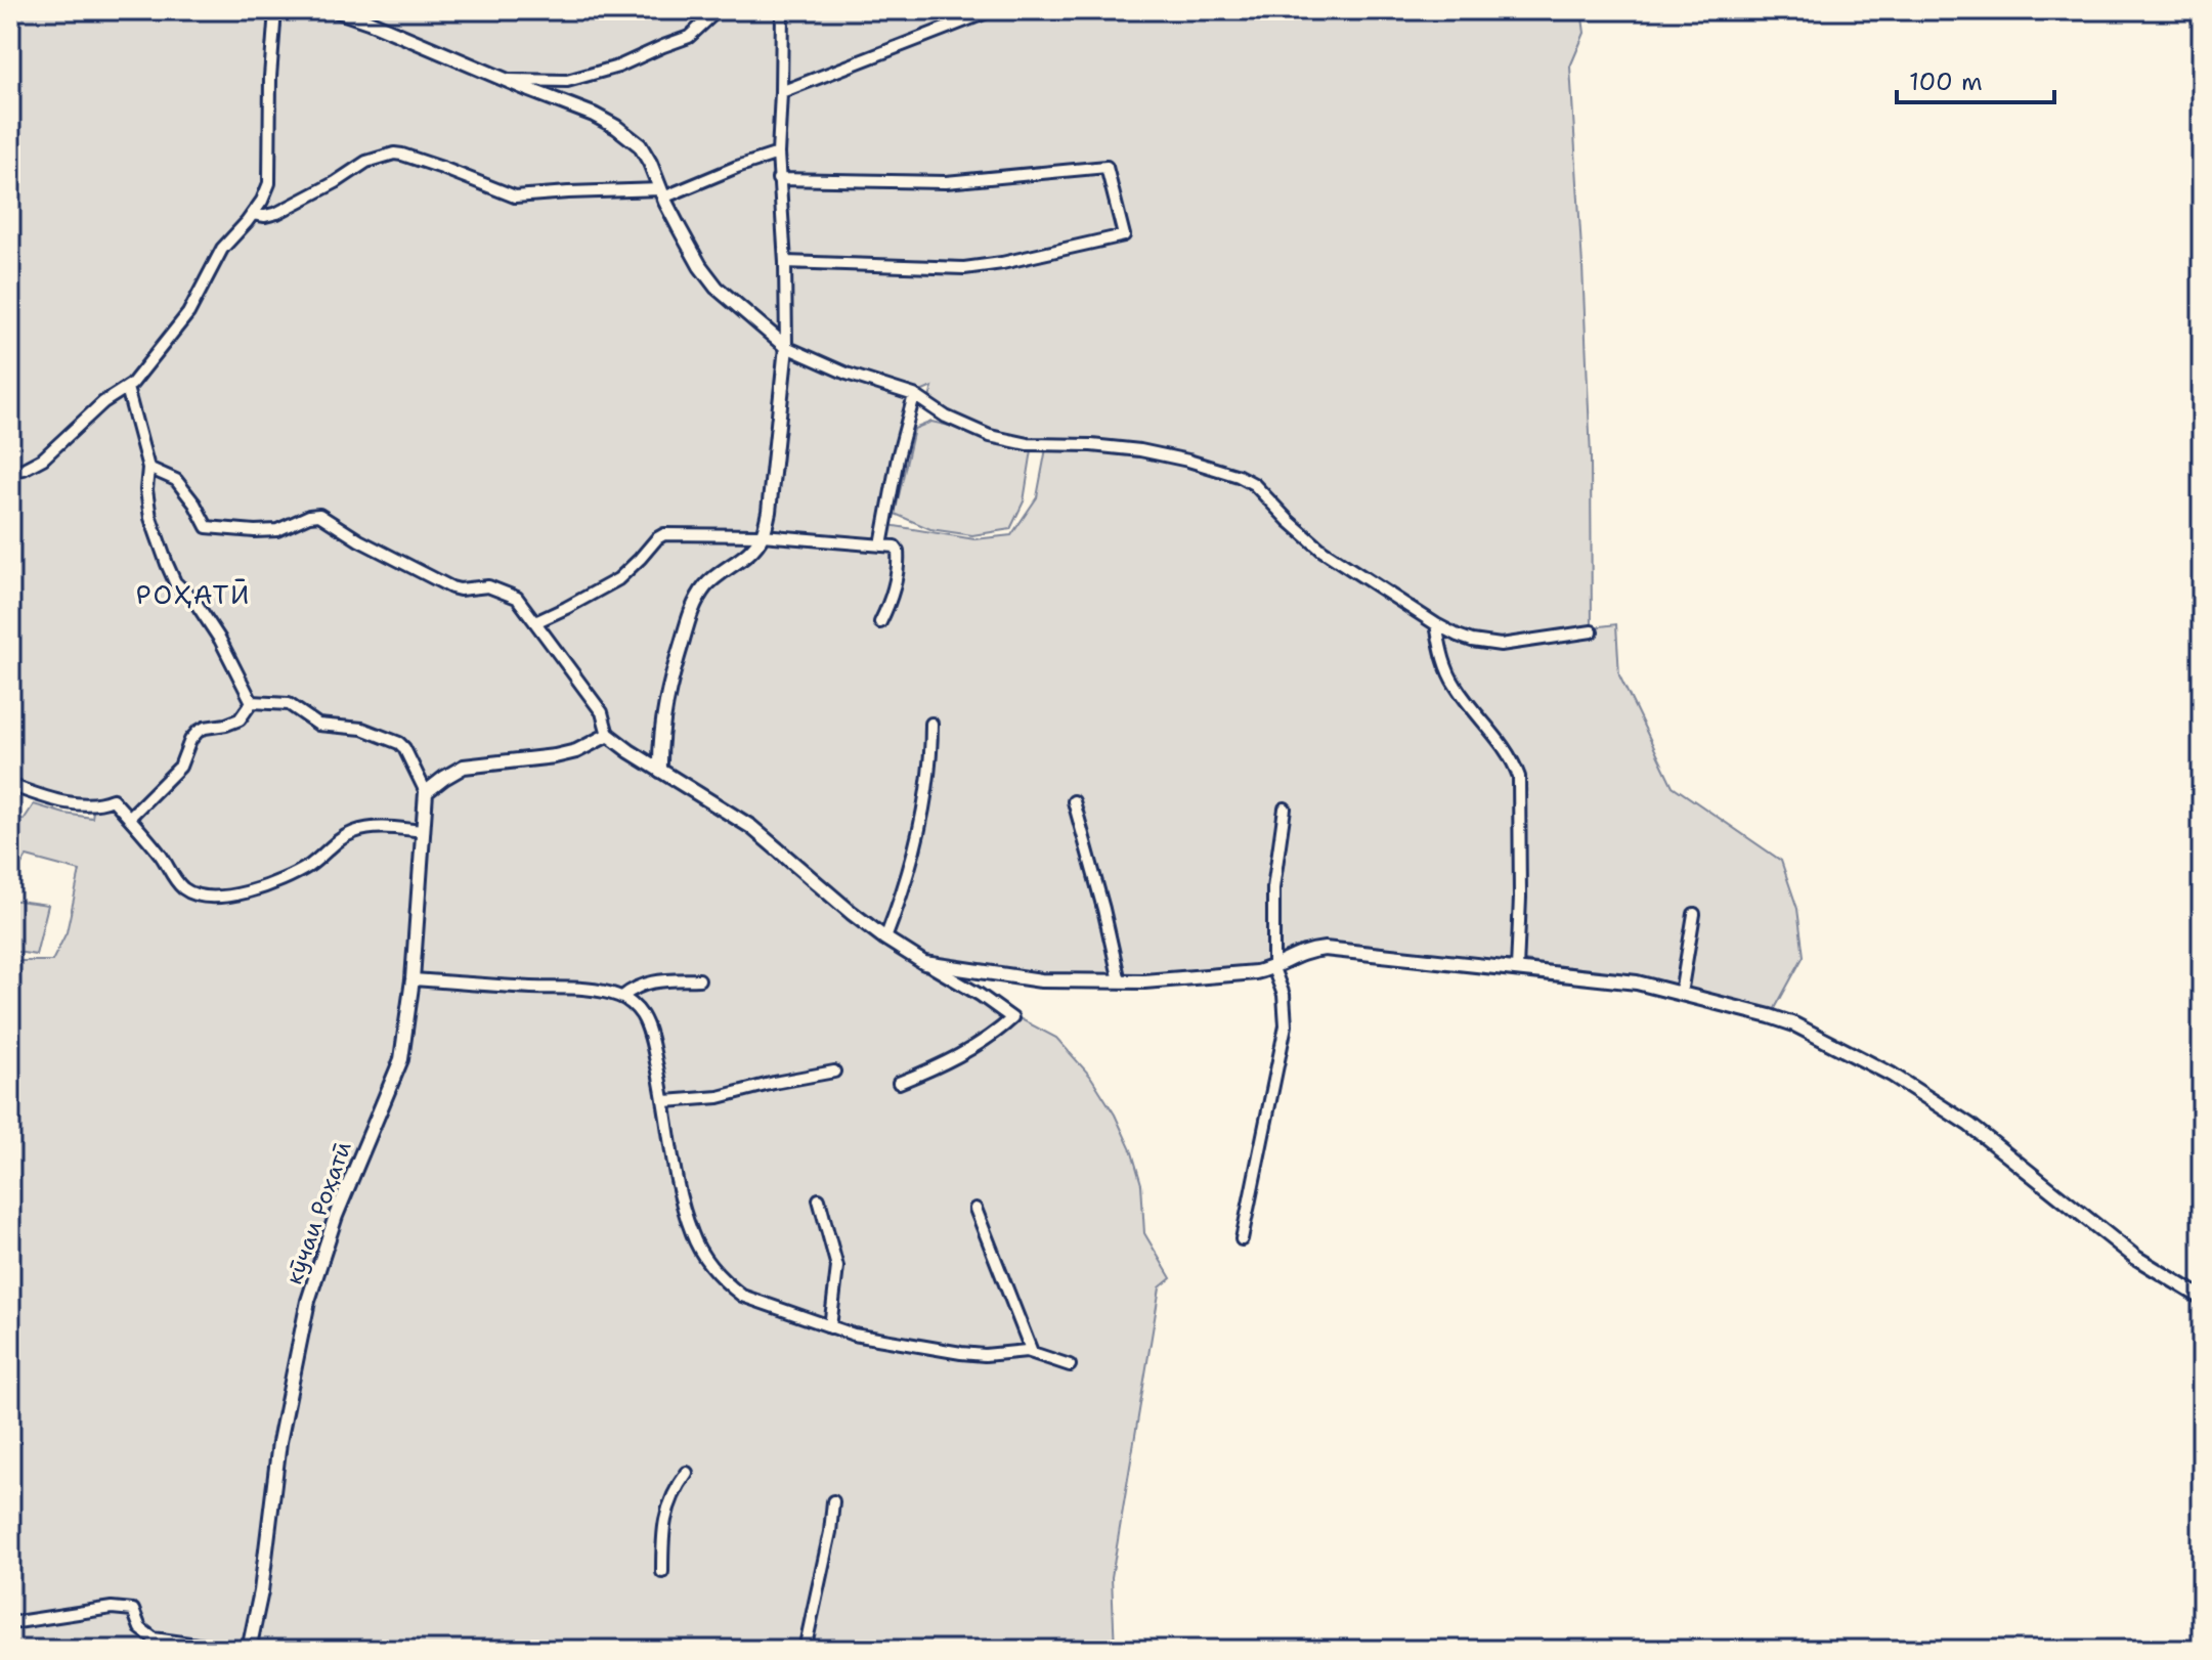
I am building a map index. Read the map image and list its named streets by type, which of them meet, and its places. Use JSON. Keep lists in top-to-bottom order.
{
  "streets": {
    "street": ["кӯчаи Роҳатӣ"]
  },
  "districts": ["РОҲАТӢ"],
  "scale_bar": "100 m"
}
